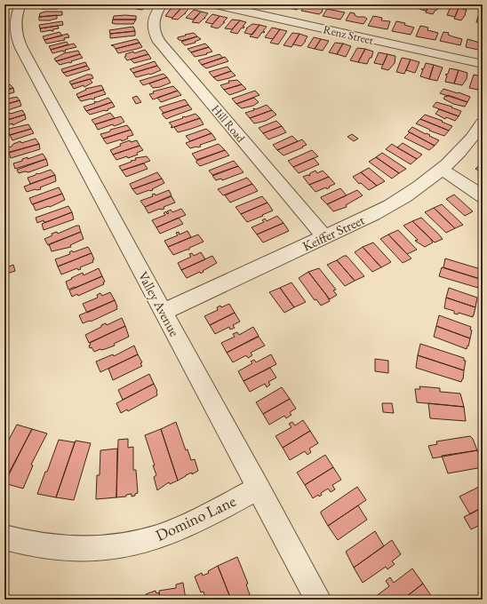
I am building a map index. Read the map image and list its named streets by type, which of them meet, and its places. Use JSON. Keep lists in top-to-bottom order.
{
  "streets": {
    "street": [
      "Renz Street",
      "Hill Road",
      "Keiffer Street",
      "Valley Avenue",
      "Domino Lane"
    ]
  },
  "crossings": [
    ["Hill Road", "Keiffer Street"],
    ["Keiffer Street", "Valley Avenue"],
    ["Valley Avenue", "Domino Lane"]
  ]
}
